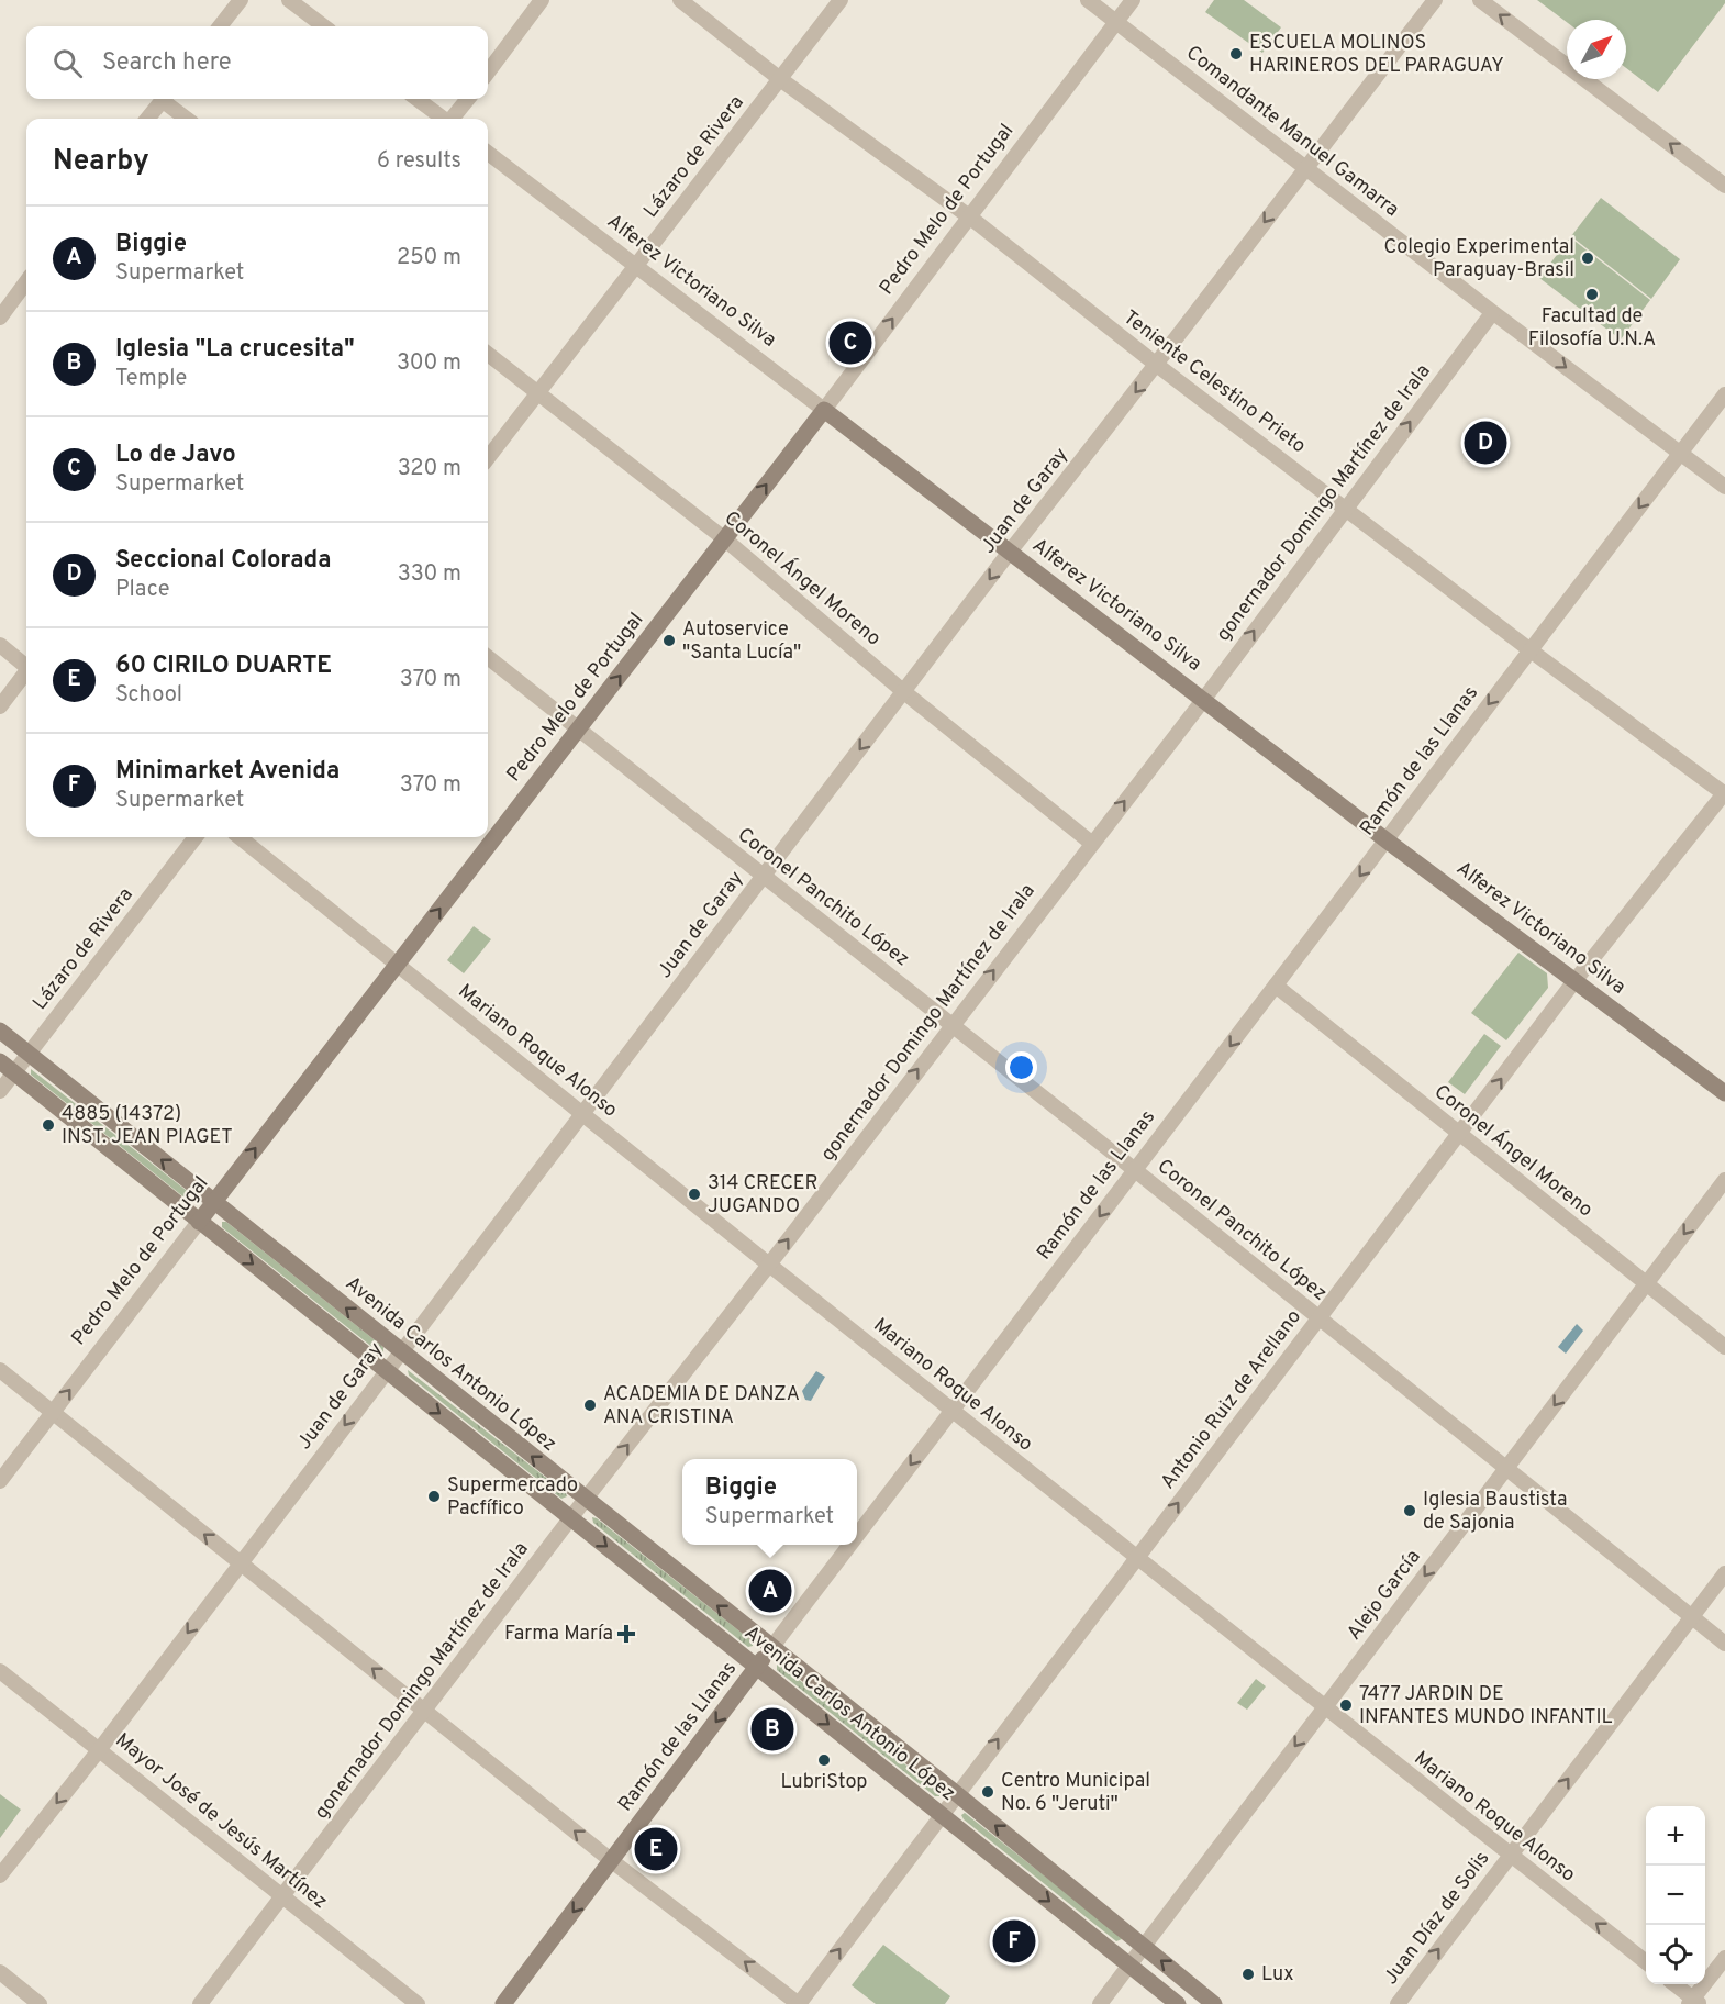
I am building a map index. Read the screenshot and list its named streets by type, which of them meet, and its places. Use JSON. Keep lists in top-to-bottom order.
{
  "streets": {
    "main road": [
      "Pedro Melo de Portugal",
      "Alferez Victoriano Silva",
      "Ramón de las Llanas",
      "Avenida Carlos Antonio López"
    ],
    "street": [
      "Comandante Manuel Gamarra",
      "Lázaro de Rivera",
      "Teniente Celestino Prieto",
      "Juan de Garay",
      "gonernador Domingo Martínez de Irala",
      "Coronel Ángel Moreno",
      "Coronel Panchito López",
      "Mariano Roque Alonso",
      "Antonio Ruiz de Arellano",
      "Alejo García",
      "Mayor José de Jesús Martínez",
      "Juan Díaz de Solis"
    ]
  },
  "crossings": [
    ["Comandante Manuel Gamarra", "Pedro Melo de Portugal"],
    ["Comandante Manuel Gamarra", "Juan de Garay"],
    ["Comandante Manuel Gamarra", "gonernador Domingo Martínez de Irala"],
    ["Comandante Manuel Gamarra", "Ramón de las Llanas"],
    ["Lázaro de Rivera", "Alferez Victoriano Silva"],
    ["Lázaro de Rivera", "Teniente Celestino Prieto"],
    ["Lázaro de Rivera", "Coronel Ángel Moreno"],
    ["Lázaro de Rivera", "Avenida Carlos Antonio López"],
    ["Pedro Melo de Portugal", "Alferez Victoriano Silva"],
    ["Pedro Melo de Portugal", "Teniente Celestino Prieto"],
    ["Pedro Melo de Portugal", "Coronel Ángel Moreno"],
    ["Pedro Melo de Portugal", "Coronel Panchito López"],
    ["Pedro Melo de Portugal", "Mariano Roque Alonso"],
    ["Pedro Melo de Portugal", "Avenida Carlos Antonio López"],
    ["Alferez Victoriano Silva", "Juan de Garay"],
    ["Alferez Victoriano Silva", "gonernador Domingo Martínez de Irala"],
    ["Alferez Victoriano Silva", "Ramón de las Llanas"],
    ["Alferez Victoriano Silva", "Antonio Ruiz de Arellano"],
    ["Teniente Celestino Prieto", "Juan de Garay"],
    ["Teniente Celestino Prieto", "gonernador Domingo Martínez de Irala"],
    ["Teniente Celestino Prieto", "Ramón de las Llanas"],
    ["Teniente Celestino Prieto", "Antonio Ruiz de Arellano"],
    ["Juan de Garay", "Coronel Ángel Moreno"],
    ["Juan de Garay", "Coronel Panchito López"],
    ["Juan de Garay", "Mariano Roque Alonso"],
    ["Juan de Garay", "Avenida Carlos Antonio López"],
    ["Juan de Garay", "Mayor José de Jesús Martínez"],
    ["gonernador Domingo Martínez de Irala", "Coronel Ángel Moreno"],
    ["gonernador Domingo Martínez de Irala", "Coronel Panchito López"],
    ["gonernador Domingo Martínez de Irala", "Mariano Roque Alonso"],
    ["gonernador Domingo Martínez de Irala", "Avenida Carlos Antonio López"],
    ["gonernador Domingo Martínez de Irala", "Mayor José de Jesús Martínez"],
    ["Coronel Ángel Moreno", "Ramón de las Llanas"],
    ["Coronel Ángel Moreno", "Antonio Ruiz de Arellano"],
    ["Coronel Ángel Moreno", "Alejo García"],
    ["Ramón de las Llanas", "Coronel Panchito López"],
    ["Ramón de las Llanas", "Mariano Roque Alonso"],
    ["Ramón de las Llanas", "Avenida Carlos Antonio López"],
    ["Coronel Panchito López", "Antonio Ruiz de Arellano"],
    ["Coronel Panchito López", "Alejo García"],
    ["Coronel Panchito López", "Juan Díaz de Solis"],
    ["Mariano Roque Alonso", "Antonio Ruiz de Arellano"],
    ["Mariano Roque Alonso", "Alejo García"],
    ["Mariano Roque Alonso", "Juan Díaz de Solis"],
    ["Avenida Carlos Antonio López", "Antonio Ruiz de Arellano"],
    ["Avenida Carlos Antonio López", "Alejo García"]
  ],
  "one_way": [
    "Pedro Melo de Portugal",
    "Juan de Garay",
    "gonernador Domingo Martínez de Irala",
    "Ramón de las Llanas",
    "Antonio Ruiz de Arellano",
    "Alejo García",
    "Juan Díaz de Solis"
  ],
  "places": {
    "other": [
      "ESCUELA MOLINOS HARINEROS DEL PARAGUAY",
      "Colegio Experimental Paraguay-Brasil",
      "Facultad de Filosofía U.N.A",
      "Autoservice \"Santa Lucía\"",
      "4885 (14372) INST. JEAN PIAGET",
      "314 CRECER JUGANDO",
      "ACADEMIA DE DANZA ANA CRISTINA",
      "Supermercado Pacfífico",
      "Iglesia Baustista de Sajonia",
      "7477 JARDIN DE INFANTES MUNDO INFANTIL",
      "LubriStop",
      "Centro Municipal No. 6 \"Jeruti\"",
      "Lux"
    ],
    "health": ["Farma María"]
  },
  "north": "top right",
  "page": {
    "search": "Search here",
    "heading": ["Nearby", "6 results"],
    "list": [
      {
        "mark": "A",
        "name": "Biggie",
        "note": "Supermarket",
        "value": "250 m"
      },
      {
        "mark": "B",
        "name": "Iglesia \"La crucesita\"",
        "note": "Temple",
        "value": "300 m"
      },
      {
        "mark": "C",
        "name": "Lo de Javo",
        "note": "Supermarket",
        "value": "320 m"
      },
      {
        "mark": "D",
        "name": "Seccional Colorada",
        "note": "Place",
        "value": "330 m"
      },
      {
        "mark": "E",
        "name": "60 CIRILO DUARTE",
        "note": "School",
        "value": "370 m"
      },
      {
        "mark": "F",
        "name": "Minimarket Avenida",
        "note": "Supermarket",
        "value": "370 m"
      }
    ],
    "pins": [
      "C",
      "D",
      "A",
      "B",
      "E",
      "F"
    ],
    "popup": ["Biggie", "Supermarket"],
    "map_buttons": ["+", "−"]
  }
}
